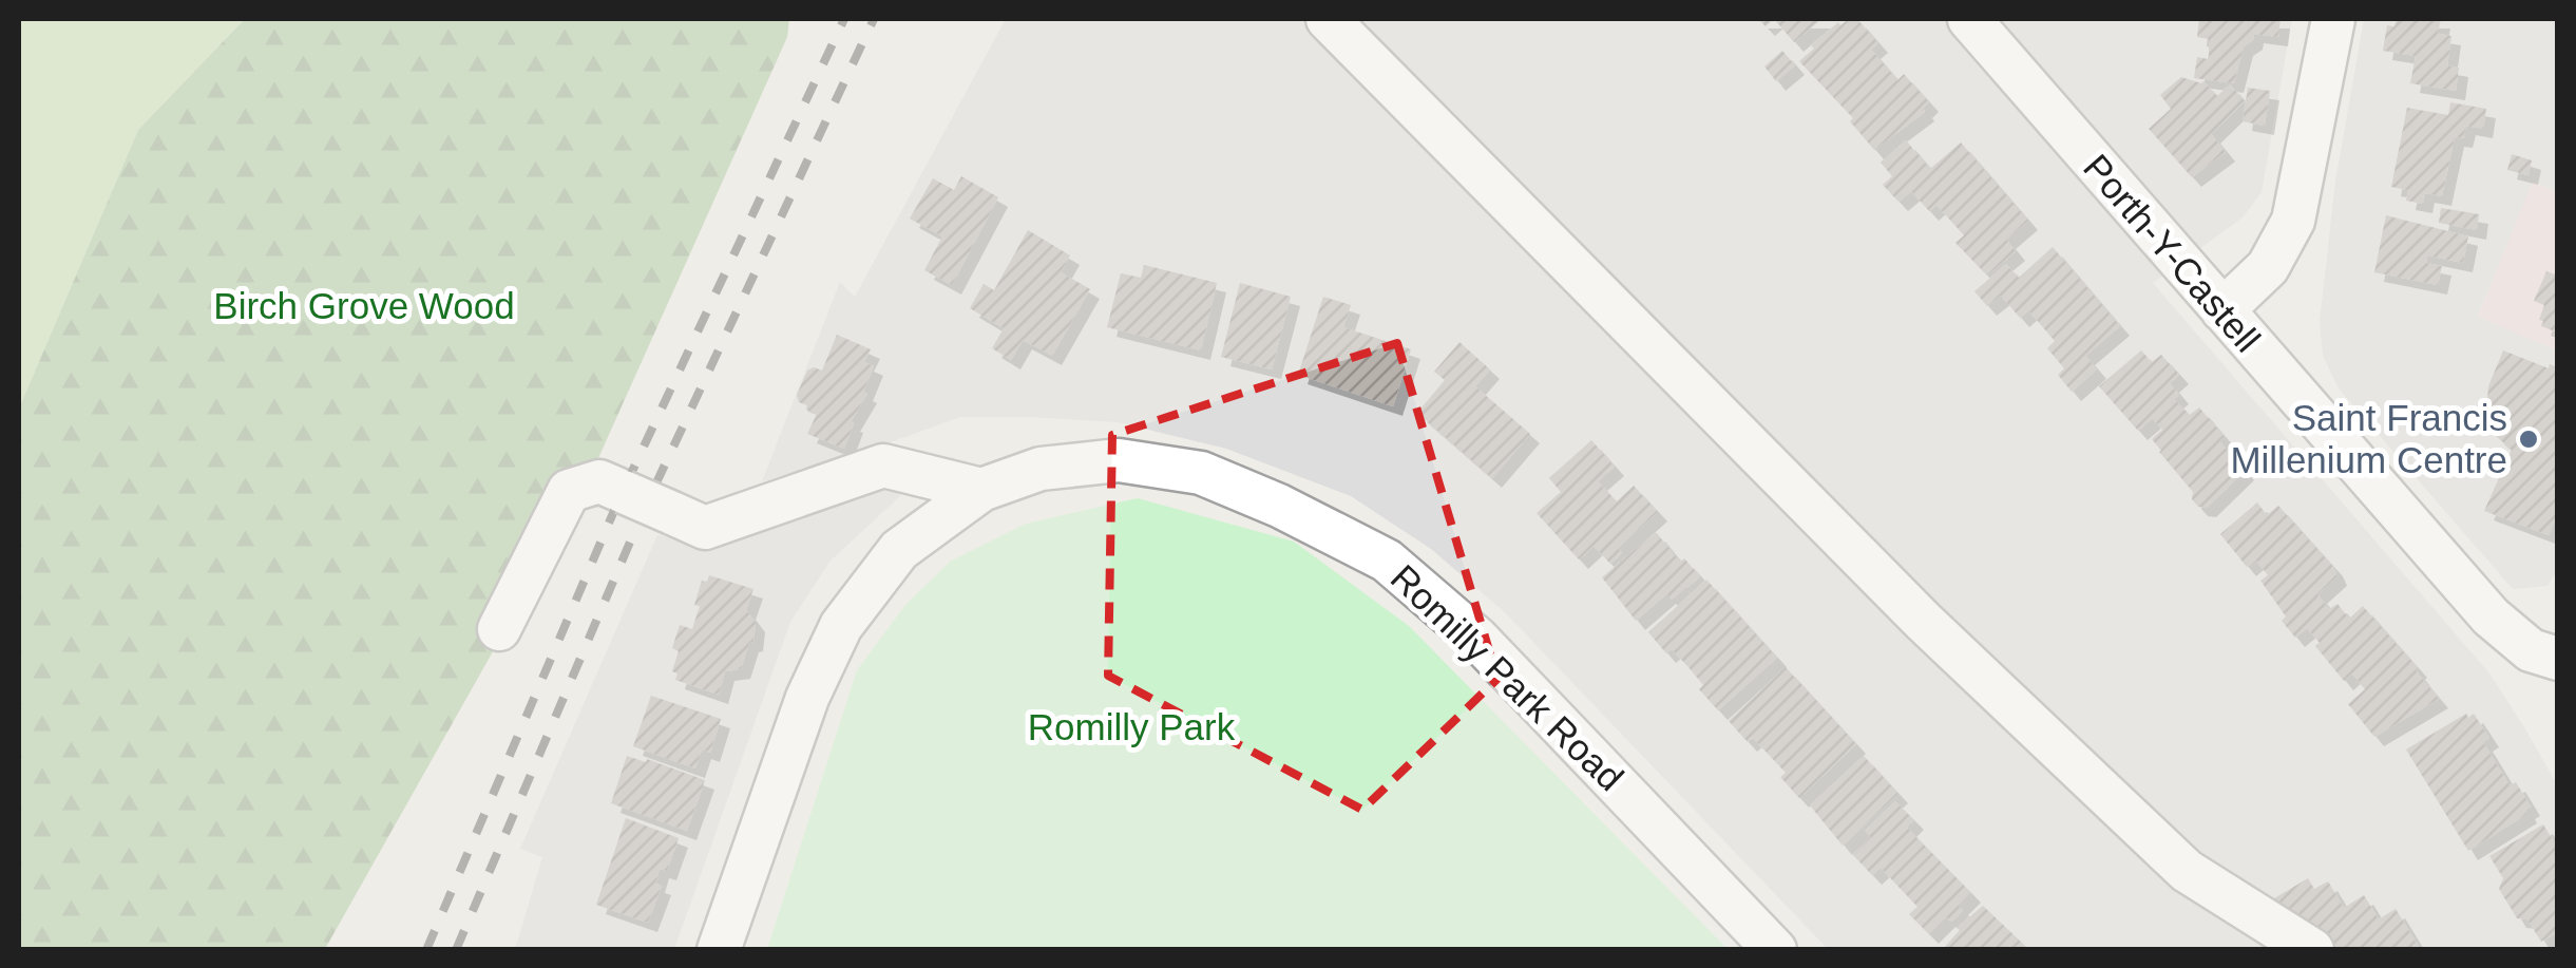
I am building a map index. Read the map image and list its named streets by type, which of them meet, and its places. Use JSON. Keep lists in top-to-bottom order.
{
  "streets": {
    "street": ["Porth-Y-Castell", "Romilly Park Road"]
  },
  "parks": ["Birch Grove Wood", "Romilly Park"],
  "places": ["Saint Francis Millenium Centre"]
}
